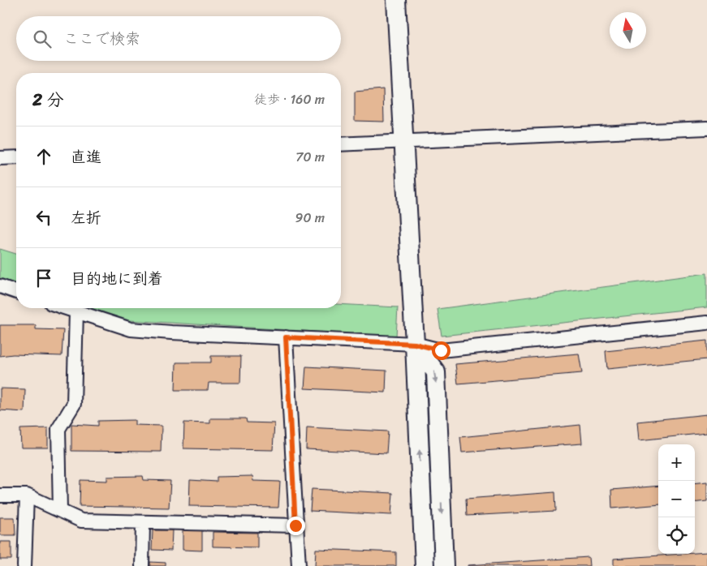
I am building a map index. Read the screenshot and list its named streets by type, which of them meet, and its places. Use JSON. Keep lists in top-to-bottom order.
{
  "north": "top",
  "page": {
    "search": "ここで検索",
    "heading": ["2 分", "徒歩 · 160 m"],
    "list": [
      ["直進", "70 m"],
      ["左折", "90 m"],
      "目的地に到着"
    ],
    "map_buttons": ["+", "−"]
  }
}
